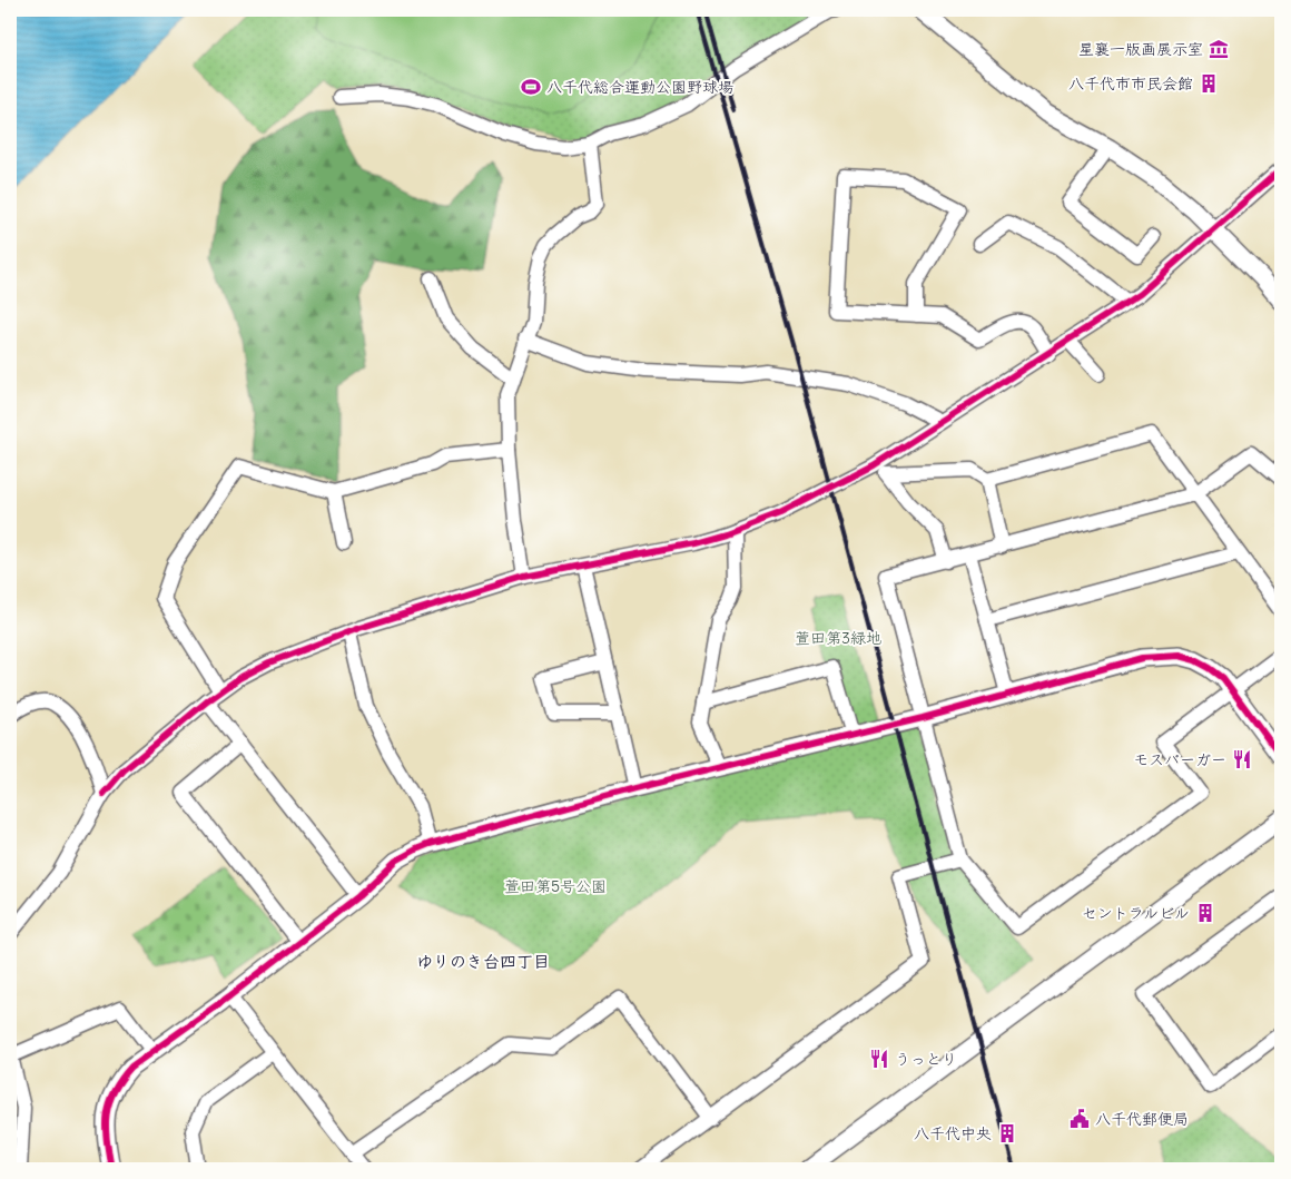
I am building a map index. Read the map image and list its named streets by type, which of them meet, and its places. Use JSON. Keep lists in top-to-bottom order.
{
  "districts": ["ゆりのき台四丁目"],
  "parks": ["萱田第3緑地", "萱田第5号公園"],
  "places": {
    "museum": ["星襄一版画展示室"],
    "building": ["八千代市市民会館", "セントラルビル", "八千代中央"],
    "sports": ["八千代総合運動公園野球場"],
    "restaurant": ["モスバーガー", "うっとり"],
    "public building": ["八千代郵便局"]
  }
}
